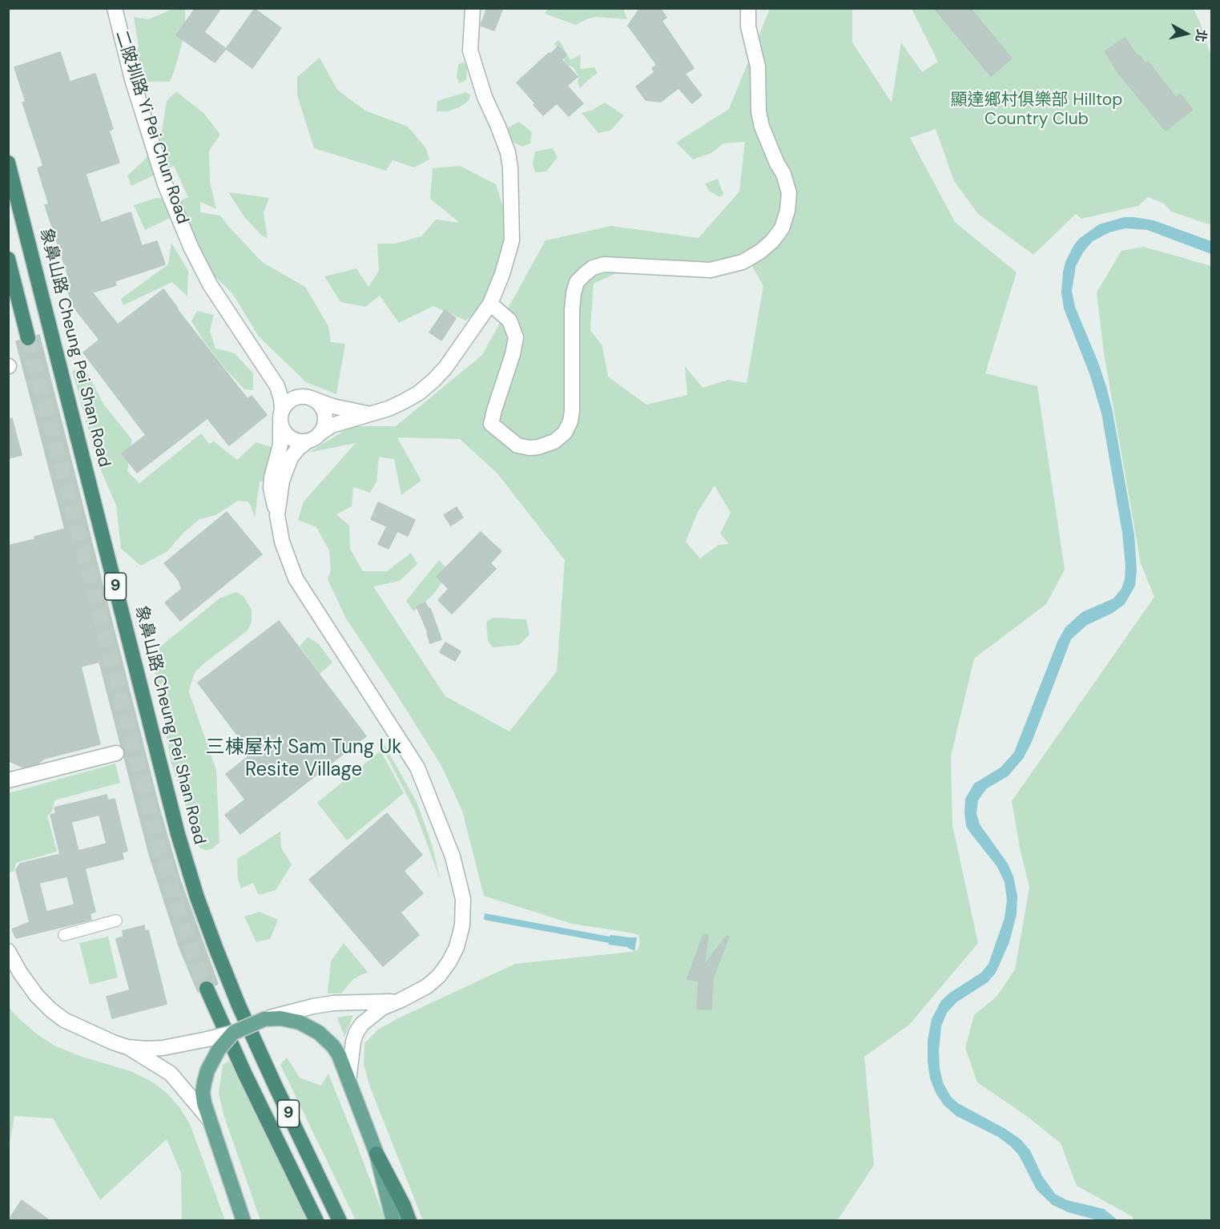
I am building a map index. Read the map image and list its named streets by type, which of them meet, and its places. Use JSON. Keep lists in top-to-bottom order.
{
  "streets": {
    "highway": ["象鼻山路 Cheung Pei Shan Road", "9"],
    "street": ["二陂圳路 Yi Pei Chun Road"]
  },
  "districts": ["三棟屋村 Sam Tung Uk Resite Village"],
  "parks": ["顯達鄉村俱樂部 Hilltop Country Club"],
  "north": "right"
}
